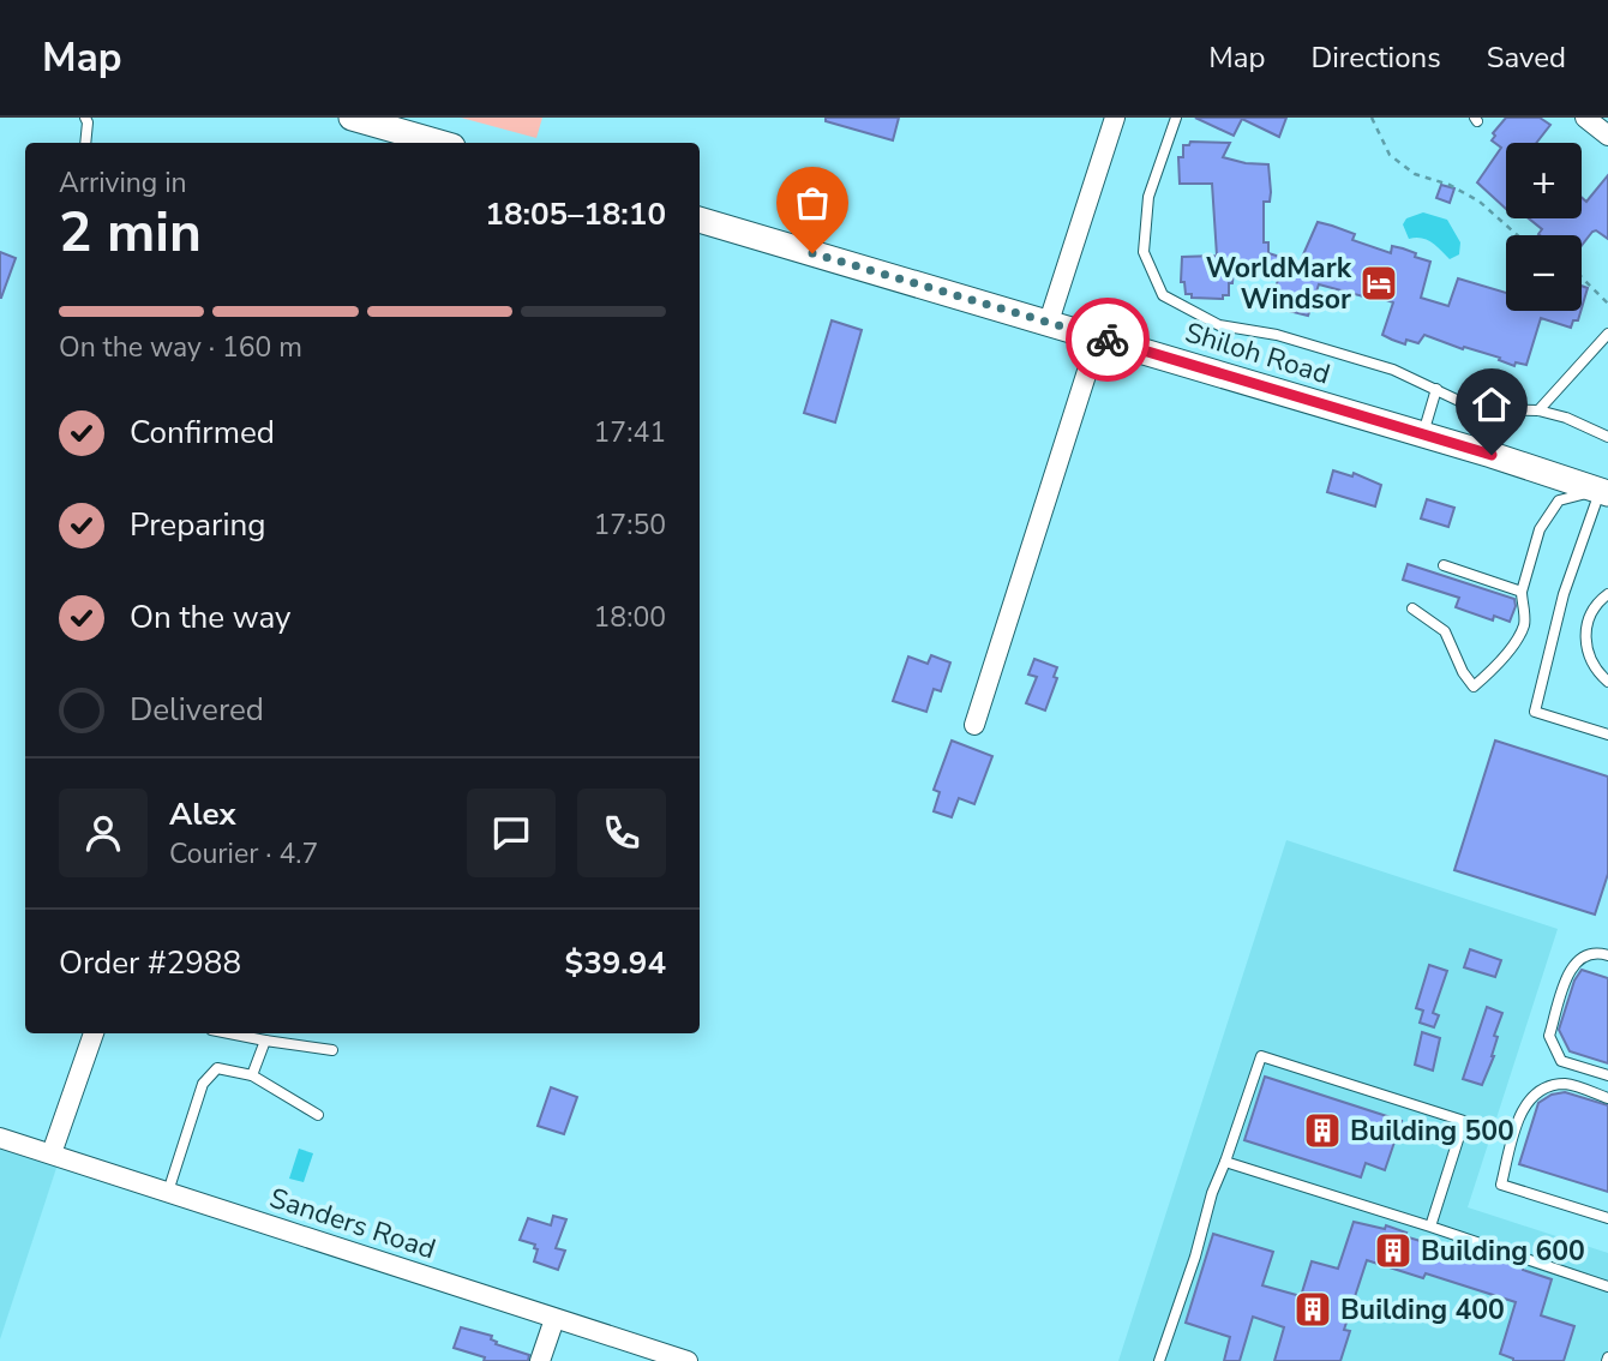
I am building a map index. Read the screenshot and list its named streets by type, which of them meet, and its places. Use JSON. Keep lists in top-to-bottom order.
{
  "streets": {
    "main road": ["Shiloh Road"],
    "street": ["Sanders Road"]
  },
  "places": {
    "hotel": ["WorldMark Windsor"],
    "building": ["Building 500", "Building 600", "Building 400"]
  },
  "page": {
    "header": "Map",
    "nav": ["Map", "Directions", "Saved"],
    "map_buttons": ["+", "−"],
    "heading": ["2 min", "Arriving in", "18:05–18:10"],
    "panel": [
      "Alex",
      "Courier · 4.7",
      "Order #2988",
      "$39.94"
    ],
    "bar": "On the way · 160 m",
    "list": [
      ["Confirmed", "17:41"],
      ["Preparing", "17:50"],
      ["On the way", "18:00"],
      "Delivered"
    ]
  }
}
